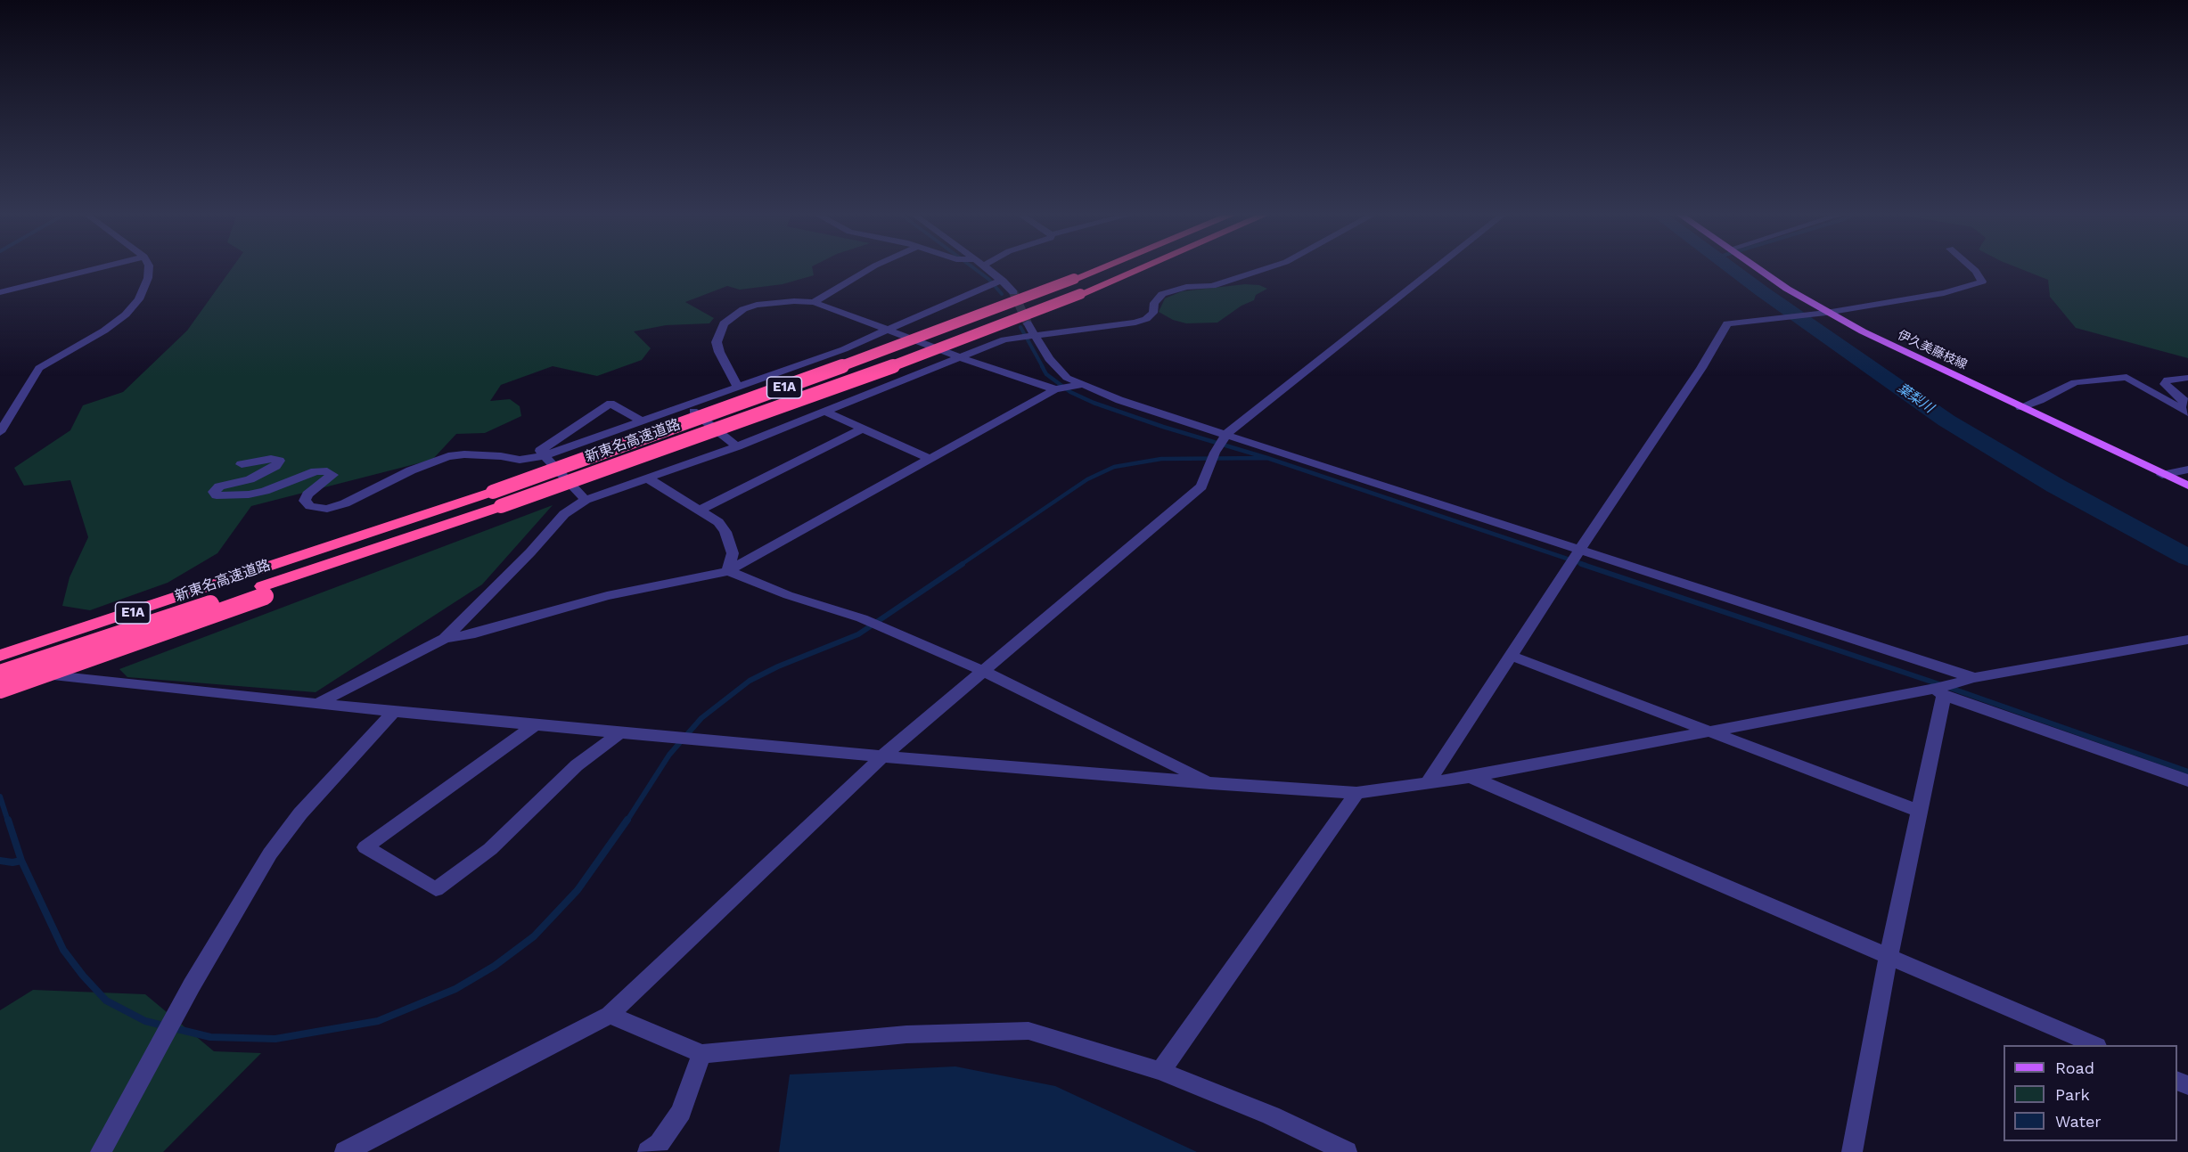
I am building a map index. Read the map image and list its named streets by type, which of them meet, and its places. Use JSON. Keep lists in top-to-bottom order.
{
  "streets": {
    "highway": ["E1A", "新東名高速道路"],
    "main road": ["伊久美藤枝線"]
  },
  "water": ["葉梨川"],
  "legend": ["Road", "Park", "Water"]
}
